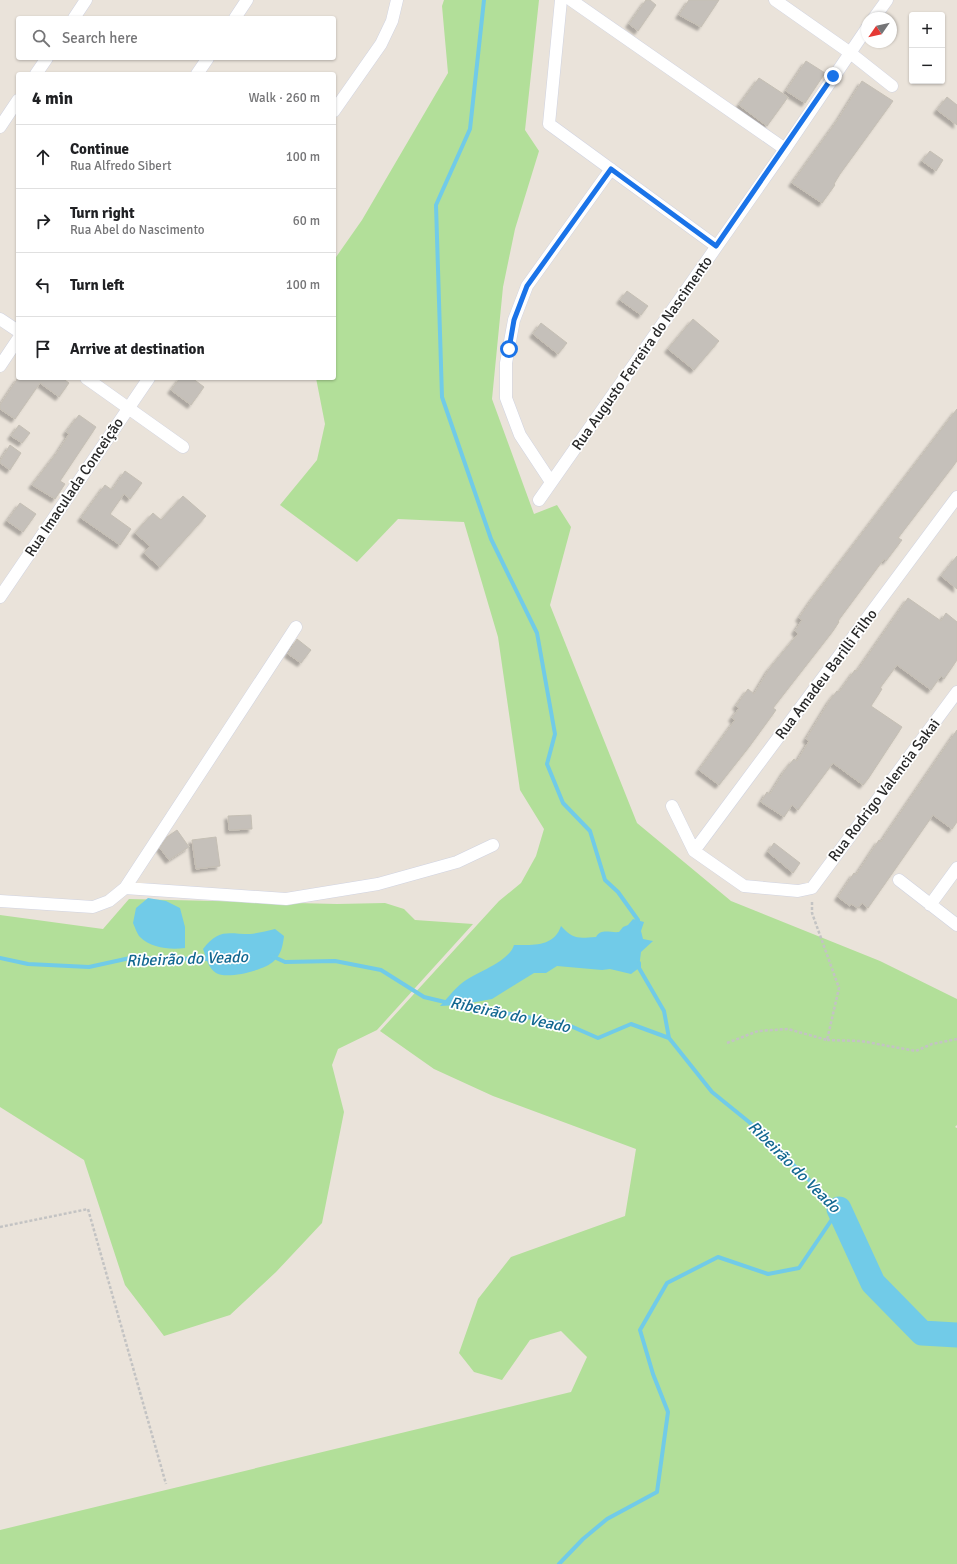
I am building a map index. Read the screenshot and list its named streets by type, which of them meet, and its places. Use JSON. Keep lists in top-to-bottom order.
{
  "streets": {
    "street": [
      "Rua Augusto Ferreira do Nascimento",
      "Rua Imaculada Conceição",
      "Rua Amadeu Barilli Filho",
      "Rua Rodrigo Valencia Sakai"
    ]
  },
  "water": ["Ribeirão do Veado"],
  "north": "bottom left",
  "page": {
    "map_buttons": ["+", "−"],
    "search": "Search here",
    "heading": ["4 min", "Walk · 260 m"],
    "list": [
      ["Continue", "Rua Alfredo Sibert", "100 m"],
      ["Turn right", "Rua Abel do Nascimento", "60 m"],
      ["Turn left", "100 m"],
      "Arrive at destination"
    ]
  }
}
